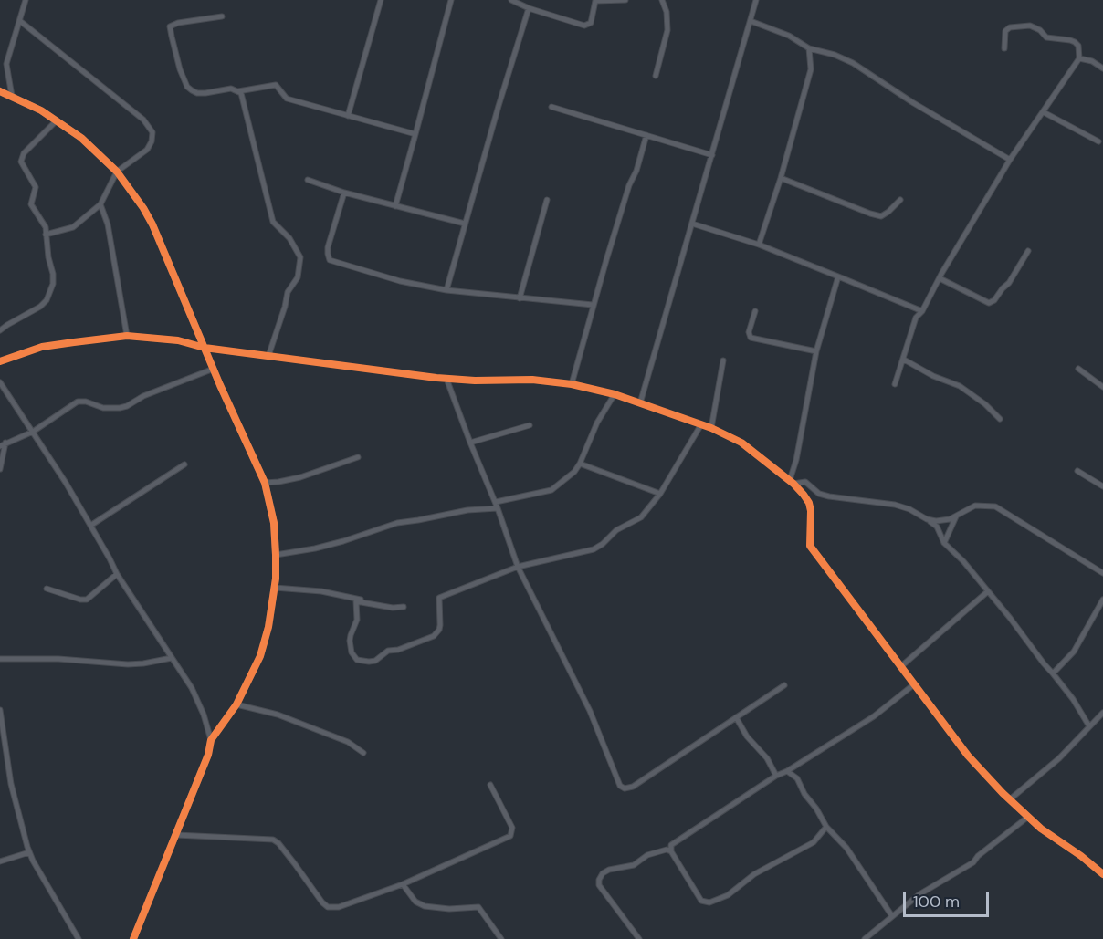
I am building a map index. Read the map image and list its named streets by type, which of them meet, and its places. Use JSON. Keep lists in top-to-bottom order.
{
  "scale_bar": "100 m"
}
